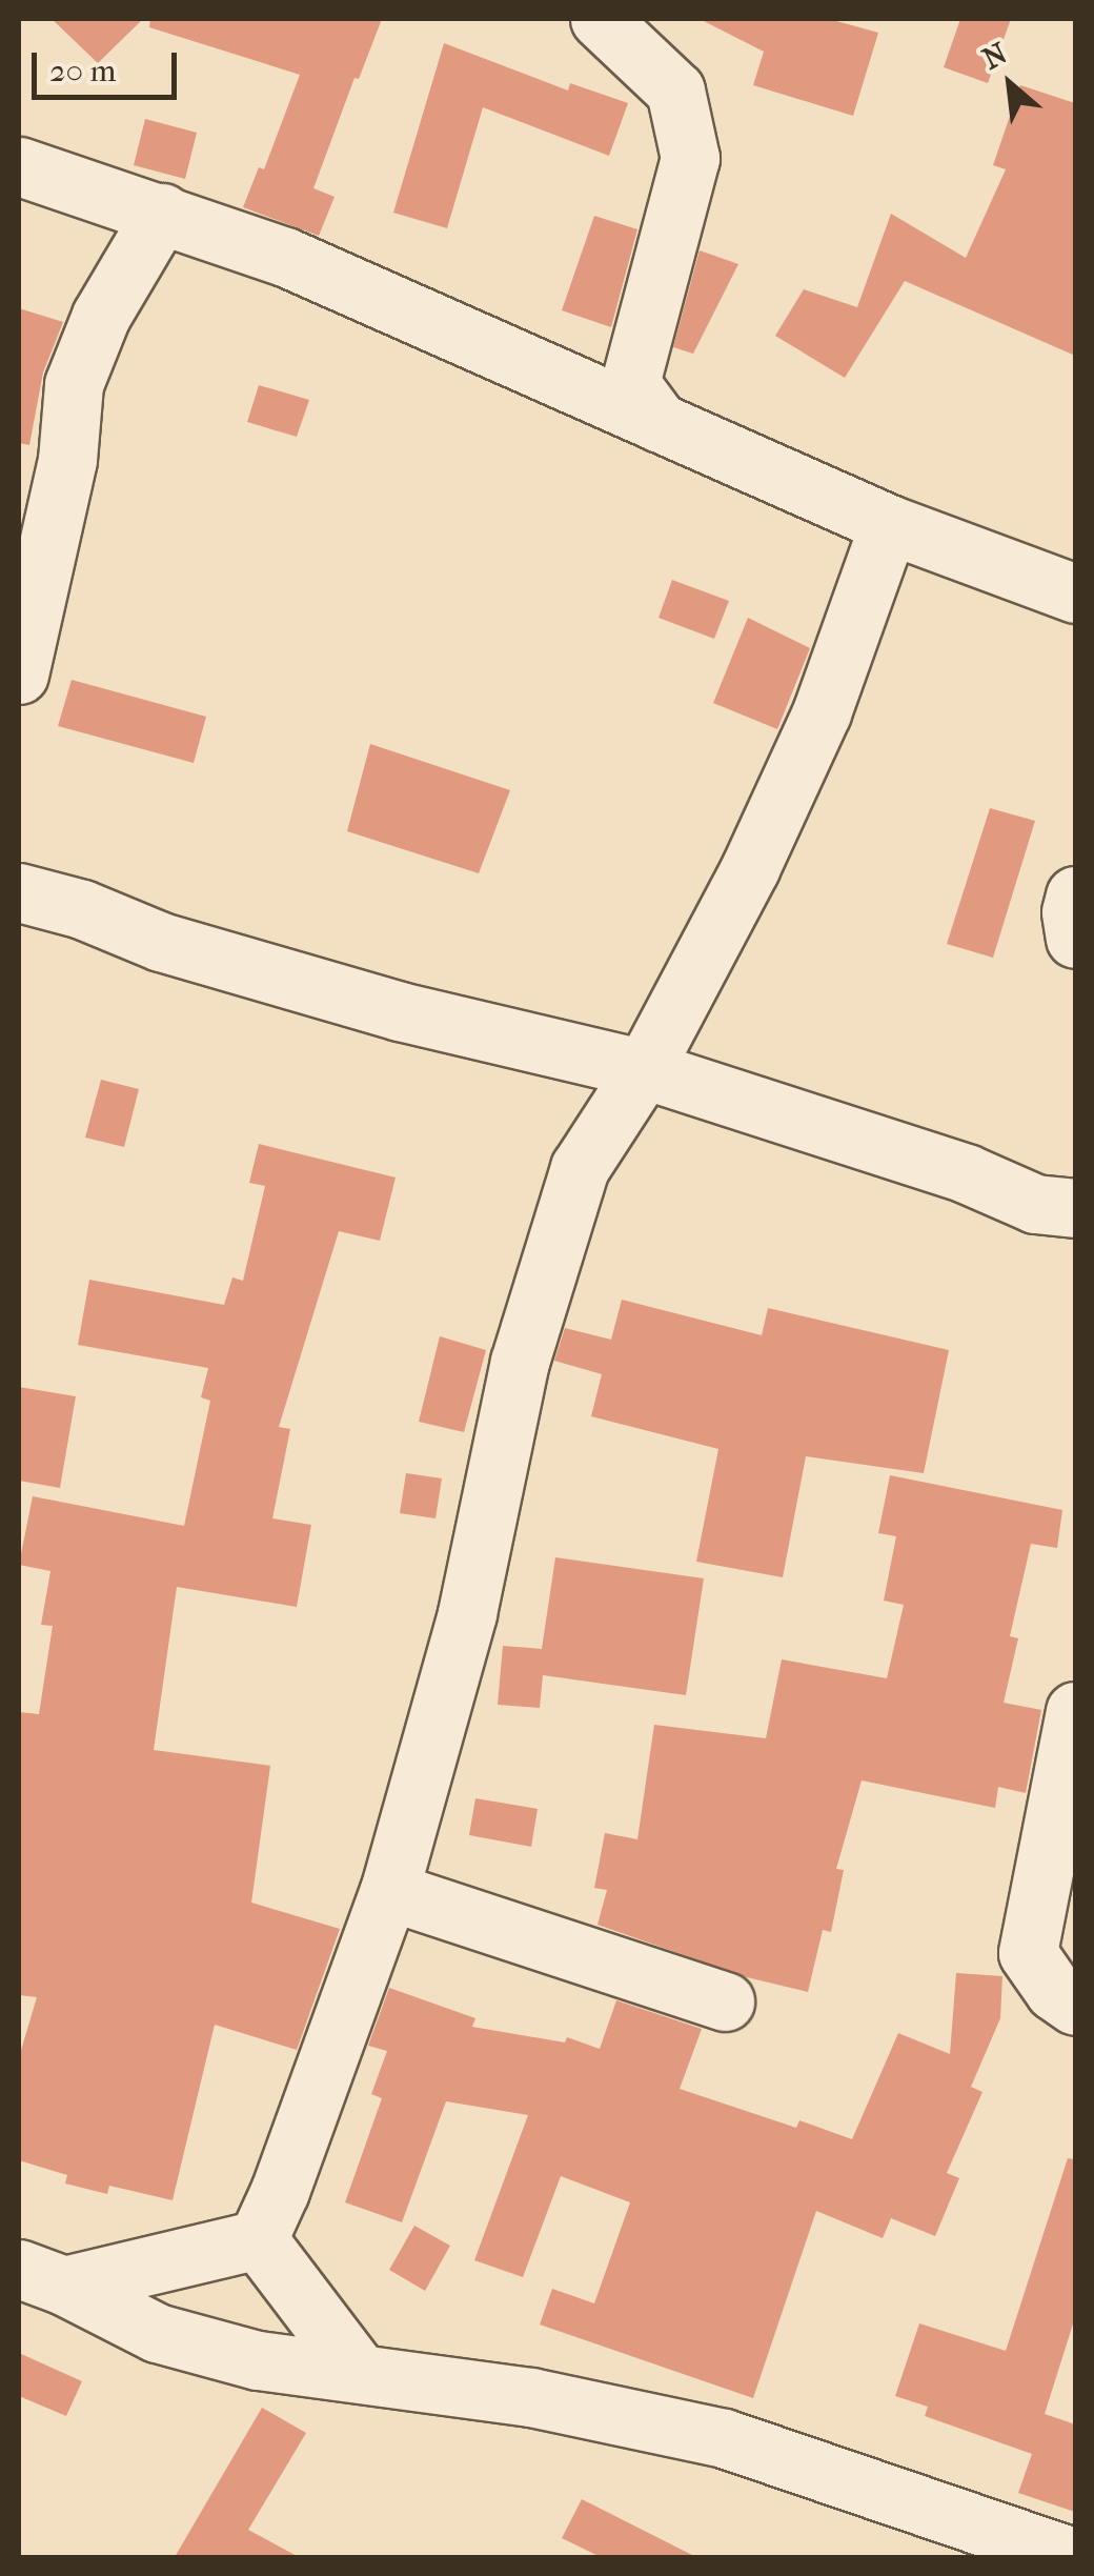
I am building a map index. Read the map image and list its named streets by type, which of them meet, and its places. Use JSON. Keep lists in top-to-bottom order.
{
  "scale_bar": "20 m",
  "north": "top left"
}
